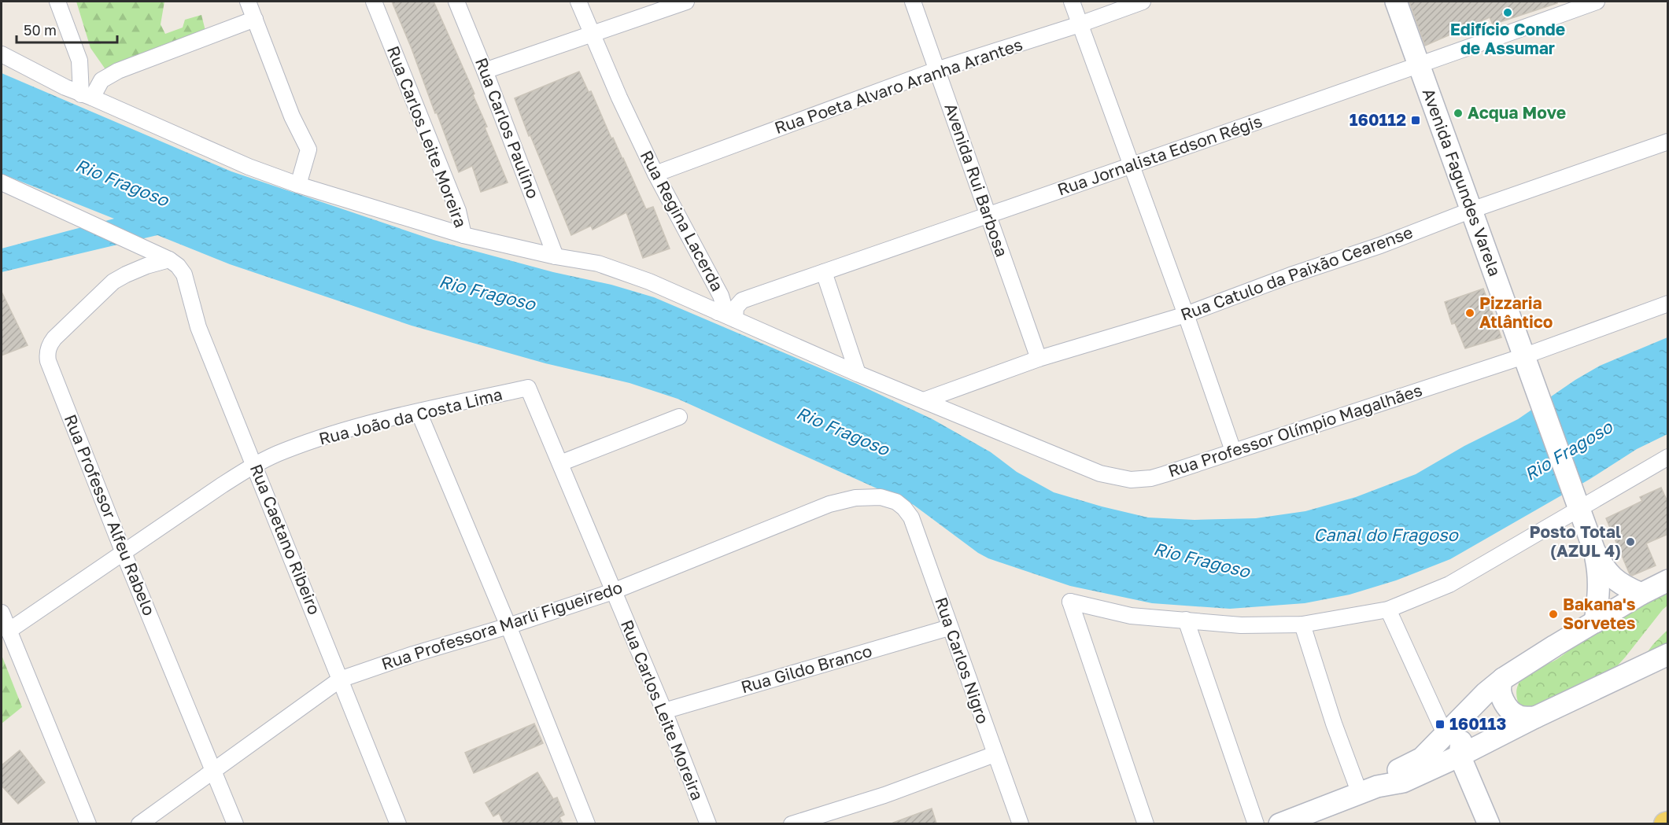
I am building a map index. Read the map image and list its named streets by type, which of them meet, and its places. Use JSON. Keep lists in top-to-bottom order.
{
  "streets": {
    "main road": ["Avenida Fagundes Varela"],
    "street": [
      "Rua Poeta Alvaro Aranha Arantes",
      "Rua Carlos Paulino",
      "Rua Carlos Leite Moreira",
      "Rua Jornalista Edson Régis",
      "Avenida Rui Barbosa",
      "Rua Regina Lacerda",
      "Rua Catulo da Paixão Cearense",
      "Rua João da Costa Lima",
      "Rua Professor Olímpio Magalhães",
      "Rua Professor Alfeu Rabelo",
      "Rua Caetano Ribeiro",
      "Rua Professora Marli Figueiredo",
      "Rua Carlos Nigro",
      "Rua Gildo Branco"
    ]
  },
  "crossings": [
    ["Rua Poeta Alvaro Aranha Arantes", "Avenida Rui Barbosa"],
    ["Rua Poeta Alvaro Aranha Arantes", "Rua Regina Lacerda"],
    ["Rua Carlos Paulino", "Rua Carlos Leite Moreira"],
    ["Rua Carlos Leite Moreira", "Rua Regina Lacerda"],
    ["Rua Carlos Leite Moreira", "Rua João da Costa Lima"],
    ["Rua Carlos Leite Moreira", "Rua Professora Marli Figueiredo"],
    ["Rua Carlos Leite Moreira", "Rua Gildo Branco"],
    ["Rua Jornalista Edson Régis", "Avenida Rui Barbosa"],
    ["Rua Jornalista Edson Régis", "Avenida Fagundes Varela"],
    ["Rua Jornalista Edson Régis", "Rua Regina Lacerda"],
    ["Avenida Rui Barbosa", "Rua Catulo da Paixão Cearense"],
    ["Avenida Fagundes Varela", "Rua Catulo da Paixão Cearense"],
    ["Avenida Fagundes Varela", "Rua Professor Olímpio Magalhães"],
    ["Rua Regina Lacerda", "Rua Catulo da Paixão Cearense"],
    ["Rua Regina Lacerda", "Rua Professor Olímpio Magalhães"],
    ["Rua Catulo da Paixão Cearense", "Rua Professor Olímpio Magalhães"],
    ["Rua João da Costa Lima", "Rua Professor Alfeu Rabelo"],
    ["Rua João da Costa Lima", "Rua Caetano Ribeiro"],
    ["Rua Professor Alfeu Rabelo", "Rua Caetano Ribeiro"],
    ["Rua Professor Alfeu Rabelo", "Rua Professora Marli Figueiredo"],
    ["Rua Caetano Ribeiro", "Rua Professora Marli Figueiredo"],
    ["Rua Professora Marli Figueiredo", "Rua Carlos Nigro"],
    ["Rua Carlos Nigro", "Rua Gildo Branco"]
  ],
  "water": ["Rio Fragoso", "Canal do Fragoso"],
  "places": {
    "other": [
      "Edifício Conde de Assumar",
      "Acqua Move",
      "Pizzaria Atlântico",
      "Posto Total (AZUL 4)",
      "Bakana's Sorvetes"
    ],
    "transit": ["160112", "160113"]
  },
  "scale_bar": "50 m"
}
